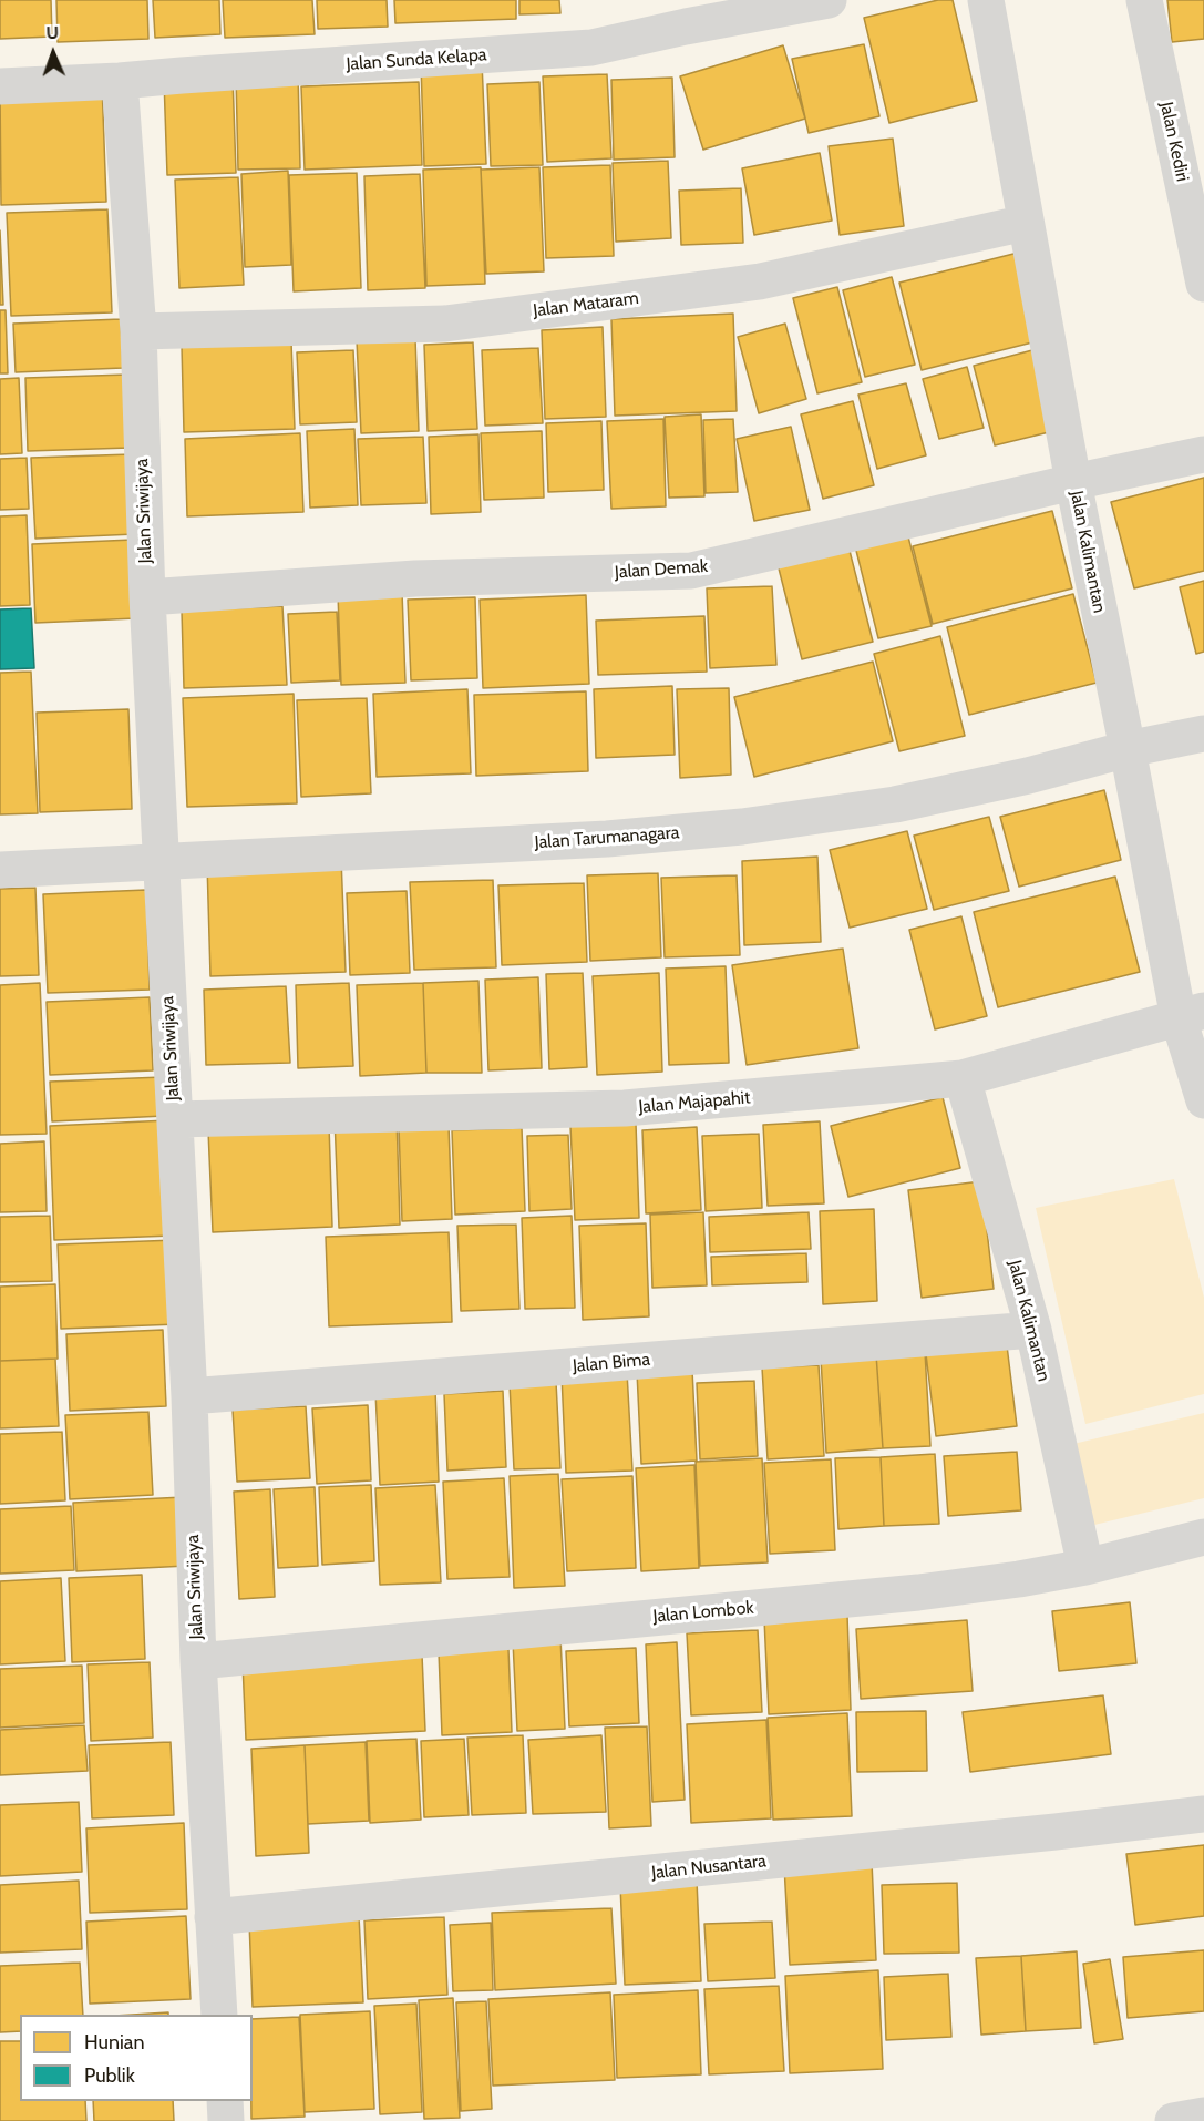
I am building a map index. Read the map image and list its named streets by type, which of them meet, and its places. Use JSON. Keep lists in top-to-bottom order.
{
  "streets": {
    "street": [
      "Jalan Sunda Kelapa",
      "Jalan Kediri",
      "Jalan Mataram",
      "Jalan Sriwijaya",
      "Jalan Kalimantan",
      "Jalan Demak",
      "Jalan Tarumanagara",
      "Jalan Majapahit",
      "Jalan Bima",
      "Jalan Lombok",
      "Jalan Nusantara"
    ]
  },
  "crossings": [
    ["Jalan Sunda Kelapa", "Jalan Sriwijaya"],
    ["Jalan Mataram", "Jalan Sriwijaya"],
    ["Jalan Mataram", "Jalan Kalimantan"],
    ["Jalan Sriwijaya", "Jalan Demak"],
    ["Jalan Sriwijaya", "Jalan Tarumanagara"],
    ["Jalan Sriwijaya", "Jalan Majapahit"],
    ["Jalan Sriwijaya", "Jalan Bima"],
    ["Jalan Sriwijaya", "Jalan Lombok"],
    ["Jalan Sriwijaya", "Jalan Nusantara"],
    ["Jalan Kalimantan", "Jalan Demak"],
    ["Jalan Kalimantan", "Jalan Tarumanagara"],
    ["Jalan Kalimantan", "Jalan Majapahit"],
    ["Jalan Kalimantan", "Jalan Bima"],
    ["Jalan Kalimantan", "Jalan Lombok"]
  ],
  "legend": ["Hunian", "Publik"],
  "north": "top"
}
